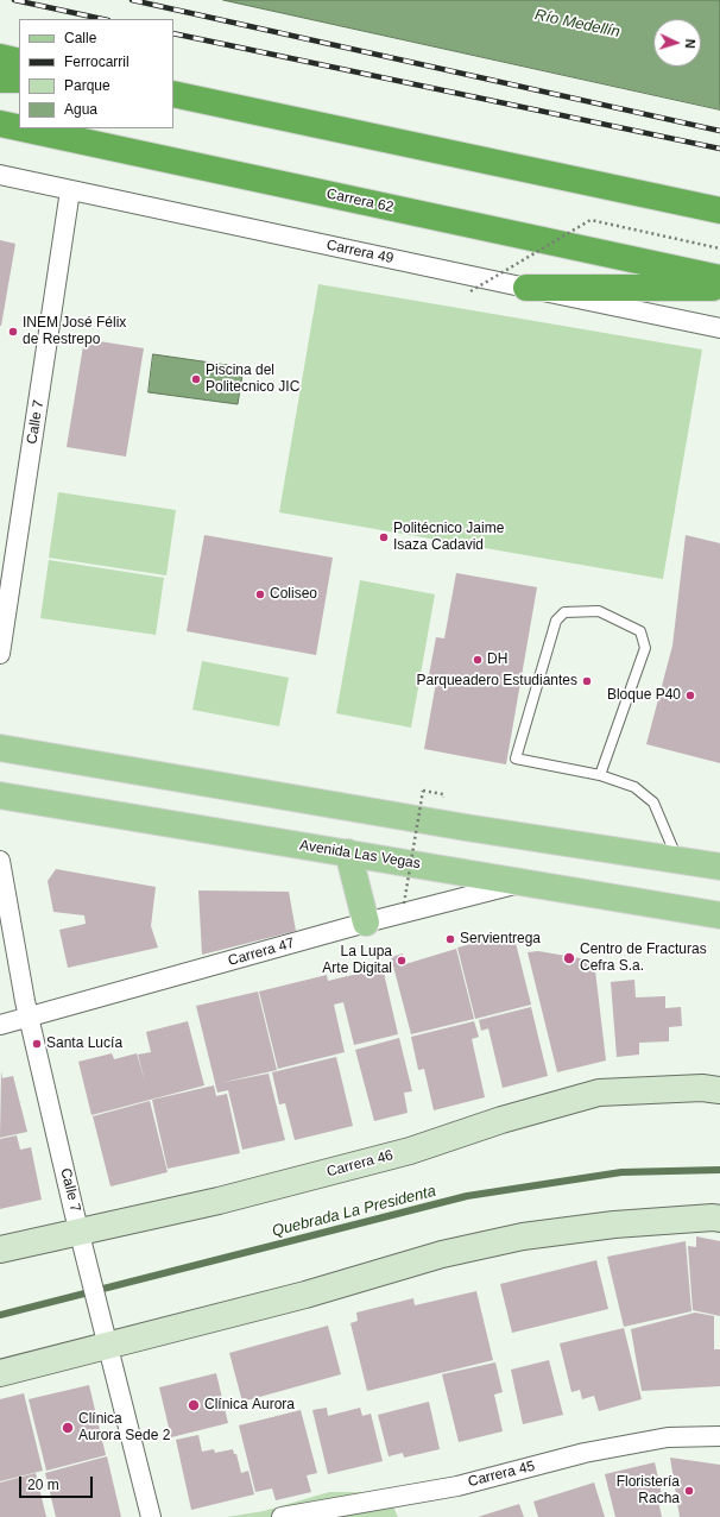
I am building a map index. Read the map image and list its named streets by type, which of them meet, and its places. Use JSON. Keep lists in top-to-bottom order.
{
  "streets": {
    "highway": ["Carrera 62"],
    "main road": ["Avenida Las Vegas"],
    "street": [
      "Carrera 49",
      "Calle 7",
      "Carrera 47",
      "Carrera 46",
      "Carrera 45"
    ]
  },
  "crossings": [
    ["Carrera 49", "Calle 7"],
    ["Calle 7", "Carrera 47"],
    ["Calle 7", "Carrera 46"],
    ["Avenida Las Vegas", "Carrera 47"]
  ],
  "water": ["Río Medellín", "Quebrada La Presidenta"],
  "places": [
    "INEM José Félix de Restrepo",
    "Piscina del Politecnico JIC",
    "Politécnico Jaime Isaza Cadavid",
    "Coliseo",
    "DH",
    "Parqueadero Estudiantes",
    "Bloque P40",
    "Servientrega",
    "Centro de Fracturas Cefra S.a.",
    "La Lupa Arte Digital",
    "Santa Lucía",
    "Clínica Aurora",
    "Clínica Aurora Sede 2",
    "Floristería Racha"
  ],
  "legend": [
    "Calle",
    "Ferrocarril",
    "Parque",
    "Agua"
  ],
  "scale_bar": "20 m",
  "north": "right"
}
